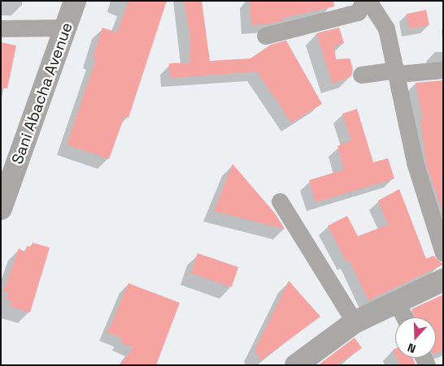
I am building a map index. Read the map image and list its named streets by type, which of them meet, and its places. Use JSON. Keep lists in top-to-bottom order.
{
  "streets": {
    "street": ["Sani Abacha Avenue"]
  },
  "north": "bottom"
}
